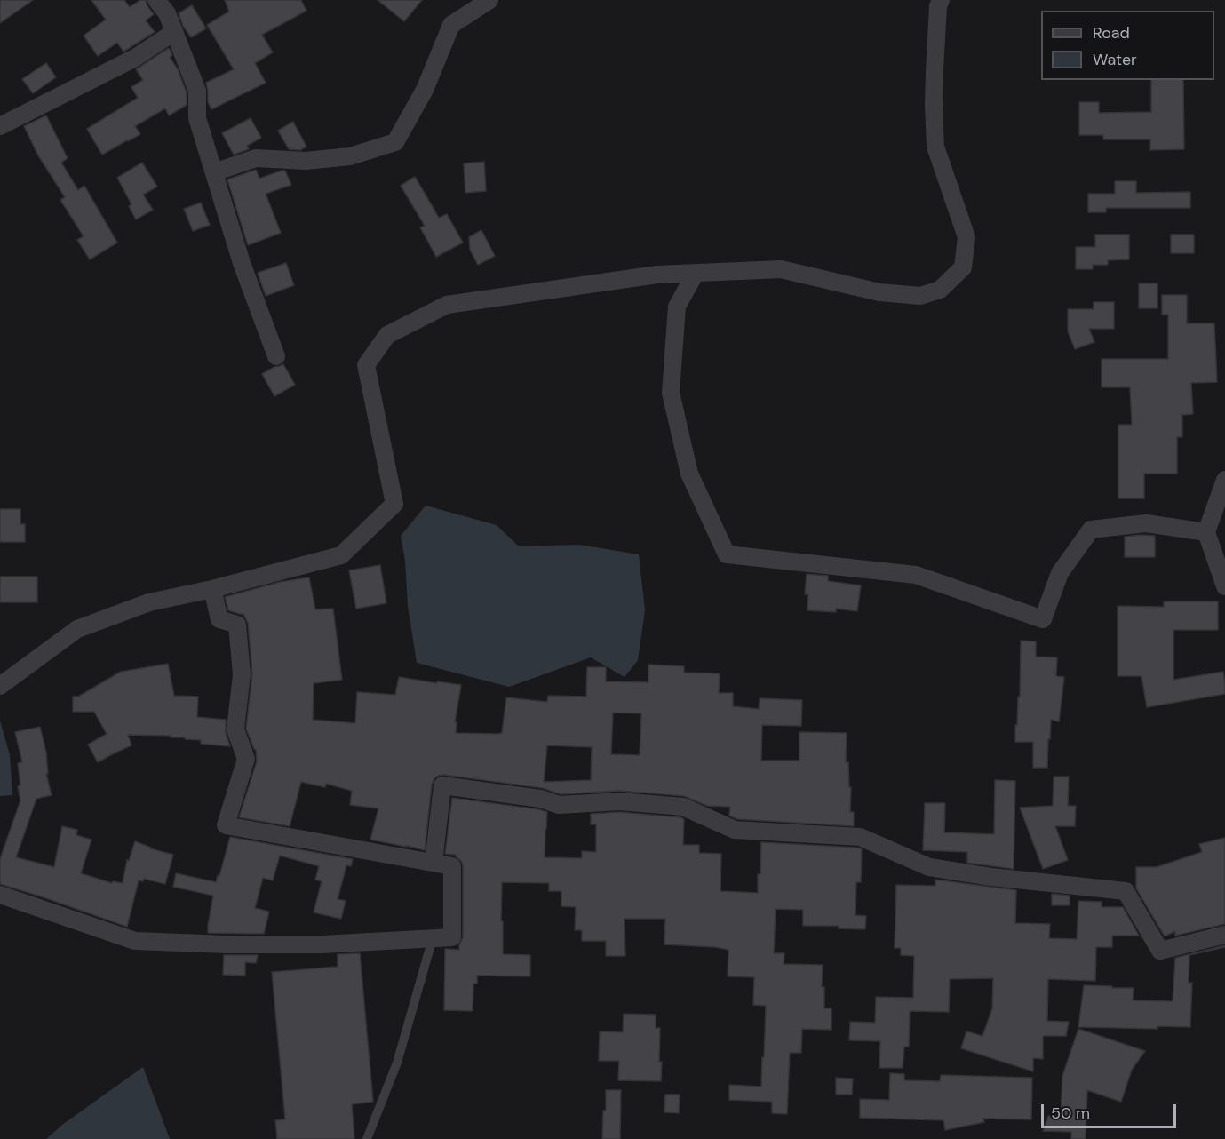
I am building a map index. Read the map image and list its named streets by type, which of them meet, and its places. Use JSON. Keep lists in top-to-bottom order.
{
  "legend": ["Road", "Water"],
  "scale_bar": "50 m"
}
